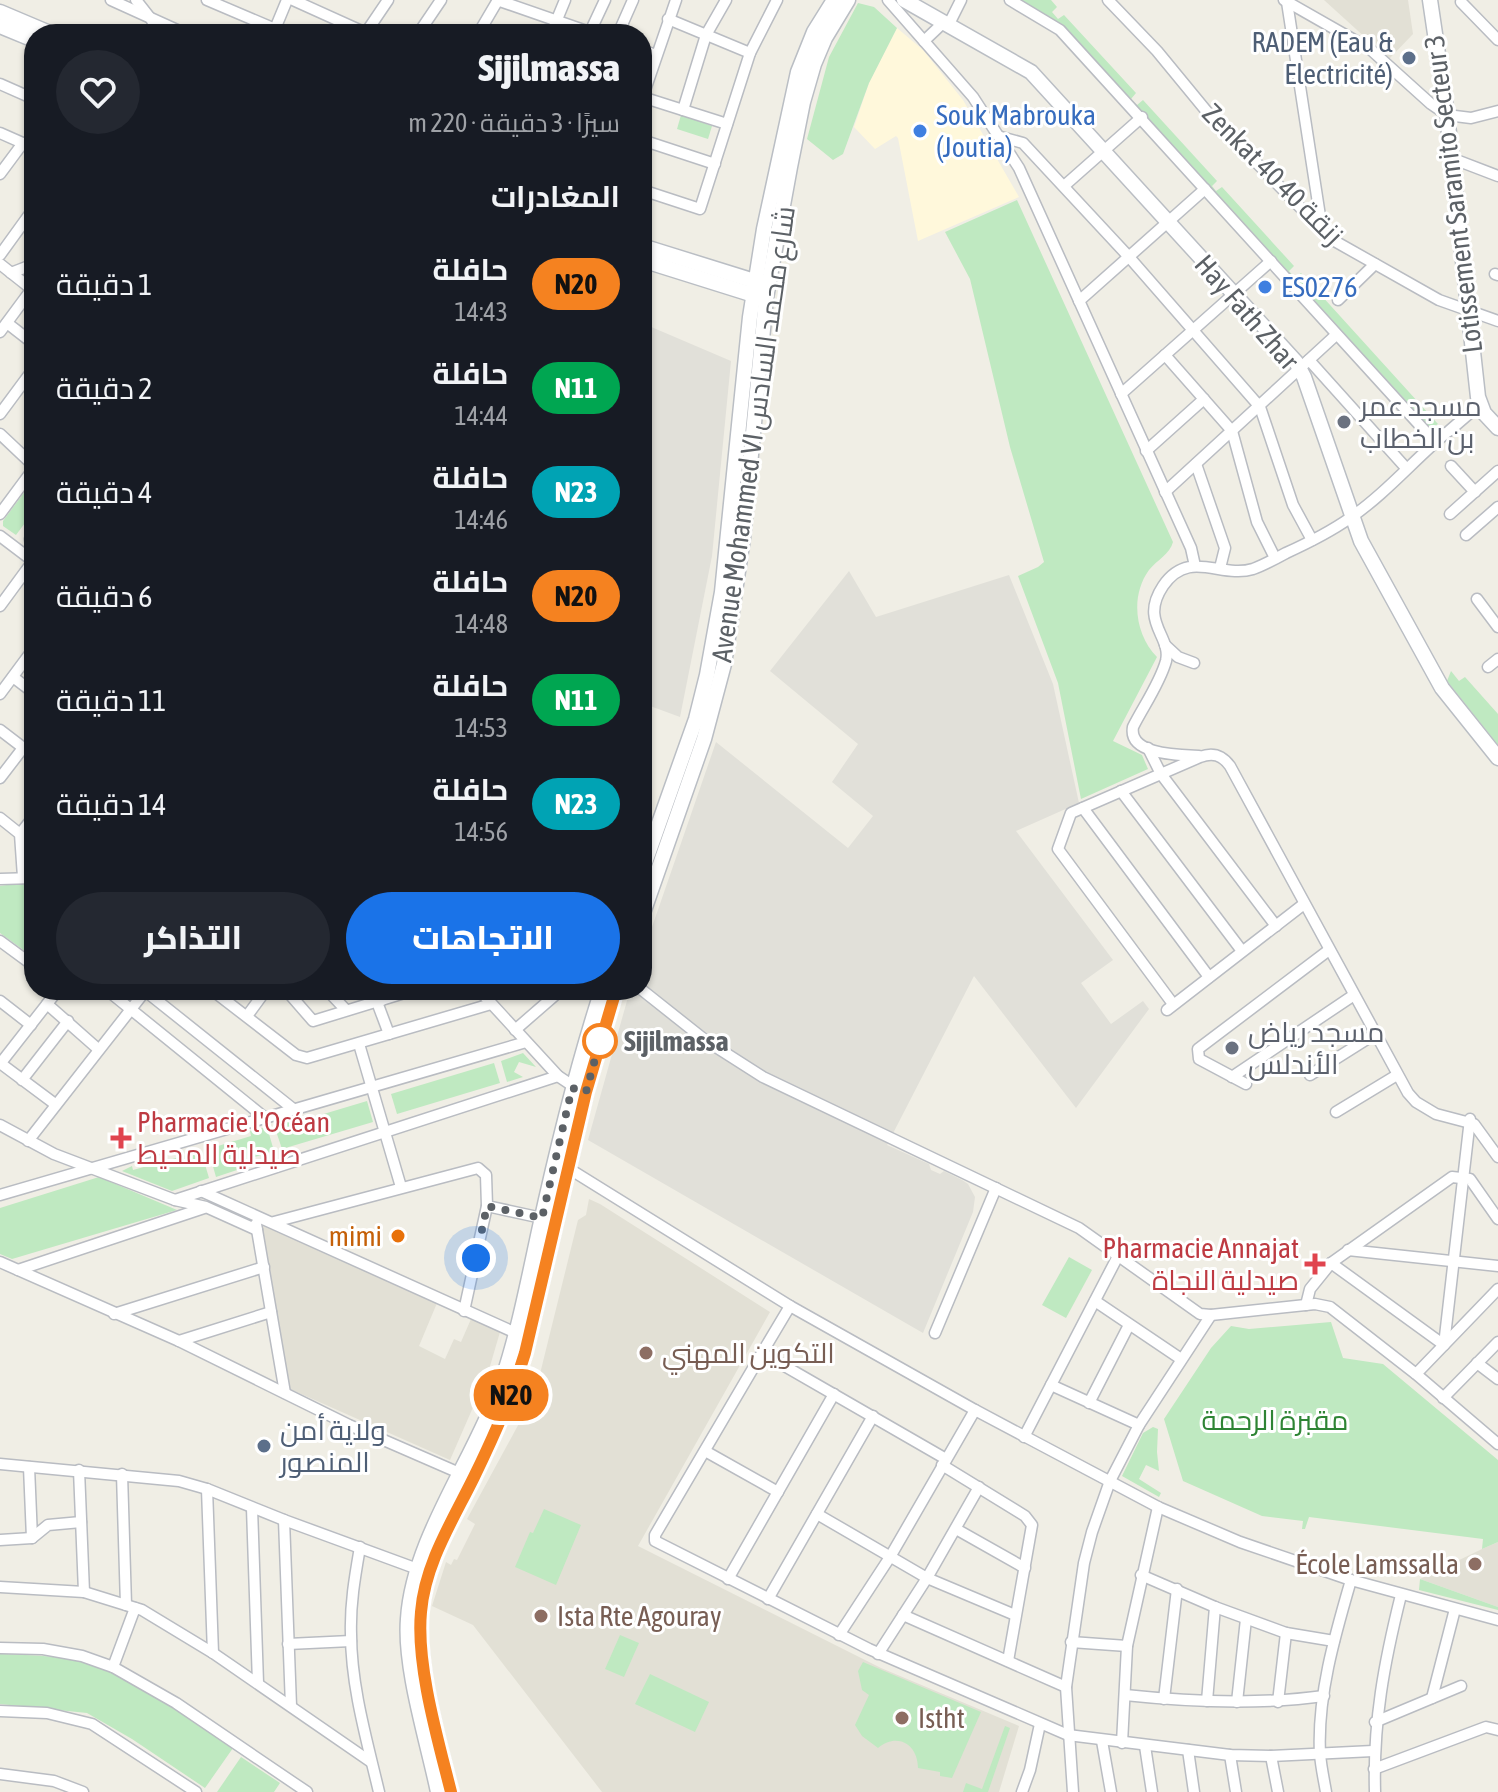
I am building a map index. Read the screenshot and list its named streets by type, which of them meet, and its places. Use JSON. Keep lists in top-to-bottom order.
{
  "streets": {
    "main road": ["Lotissement Saramito Secteur 3", "Hay Fath Zhar", "Avenue Mohammed VI شارع محمد السادس"],
    "street": ["Zenkat 40 زنقة 40"]
  },
  "crossings": [
    ["Zenkat 40 زنقة 40", "Lotissement Saramito Secteur 3"]
  ],
  "parks": ["مقبرة الرحمة"],
  "places": {
    "other": [
      "RADEM (Eau & Electricité)",
      "Souk Mabrouka (Joutia)",
      "ES0276",
      "مسجد عمر بن الخطاب",
      "Sijilmassa",
      "مسجد رياض الأندلس",
      "mimi",
      "التكوين المهني",
      "ولاية أمن المنصور",
      "École Lamssalla",
      "Ista Rte Agouray",
      "Istht"
    ],
    "health": ["Pharmacie l'Océan صيدلية المحيط", "Pharmacie Annajat صيدلية النجاة"]
  },
  "lines": ["bus line N20"],
  "page": {
    "on_map": "N20",
    "heading": [
      ["Sijilmassa", "سيرًا · 3 دقيقة · 220 m"],
      "المغادرات"
    ],
    "list": [
      {
        "mark": "N20",
        "name": "حافلة",
        "note": "14:43",
        "value": "1 دقيقة"
      },
      {
        "mark": "N11",
        "name": "حافلة",
        "note": "14:44",
        "value": "2 دقيقة"
      },
      {
        "mark": "N23",
        "name": "حافلة",
        "note": "14:46",
        "value": "4 دقيقة"
      },
      {
        "mark": "N20",
        "name": "حافلة",
        "note": "14:48",
        "value": "6 دقيقة"
      },
      {
        "mark": "N11",
        "name": "حافلة",
        "note": "14:53",
        "value": "11 دقيقة"
      },
      {
        "mark": "N23",
        "name": "حافلة",
        "note": "14:56",
        "value": "14 دقيقة"
      }
    ],
    "buttons": ["الاتجاهات", "التذاكر"]
  }
}
